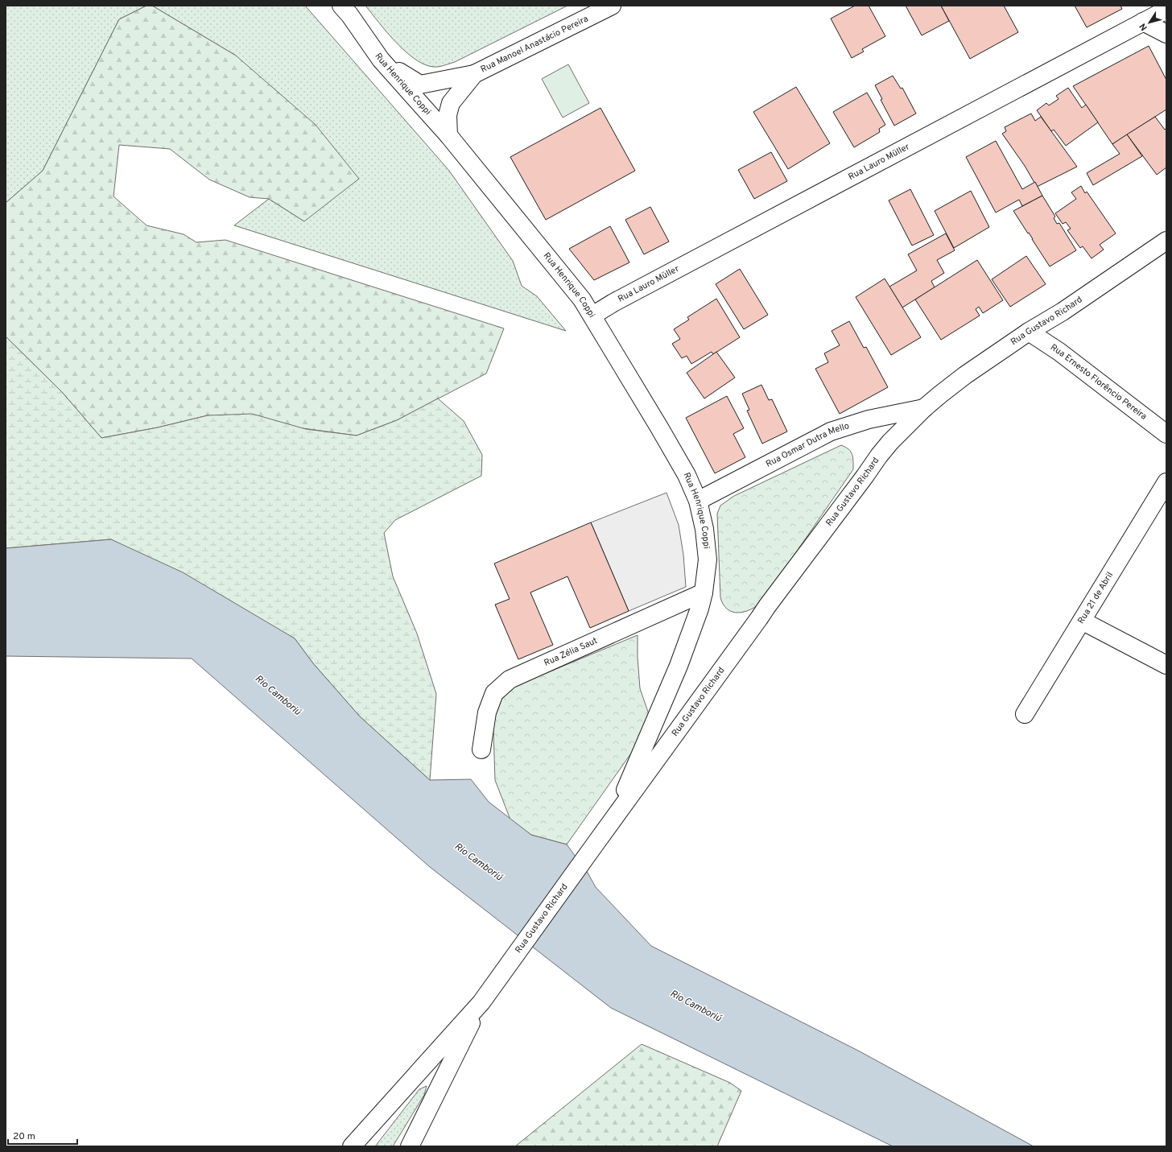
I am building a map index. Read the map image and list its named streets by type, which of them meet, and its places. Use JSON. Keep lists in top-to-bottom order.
{
  "streets": {
    "main road": [
      "Rua Manoel Anastácio Pereira",
      "Rua Henrique Coppi",
      "Rua Lauro Müller",
      "Rua Gustavo Richard",
      "Rua Ernesto Florêncio Pereira",
      "Rua Osmar Dutra Mello",
      "Rua 21 de Abril",
      "Rua Zélia Saut"
    ]
  },
  "crossings": [
    ["Rua Manoel Anastácio Pereira", "Rua Henrique Coppi"],
    ["Rua Henrique Coppi", "Rua Lauro Müller"],
    ["Rua Henrique Coppi", "Rua Gustavo Richard"],
    ["Rua Henrique Coppi", "Rua Osmar Dutra Mello"],
    ["Rua Henrique Coppi", "Rua Zélia Saut"],
    ["Rua Gustavo Richard", "Rua Ernesto Florêncio Pereira"],
    ["Rua Gustavo Richard", "Rua Osmar Dutra Mello"],
    ["Rua Gustavo Richard", "Rua Zélia Saut"]
  ],
  "water": ["Rio Camboriú"],
  "scale_bar": "20 m",
  "north": "bottom left"
}
